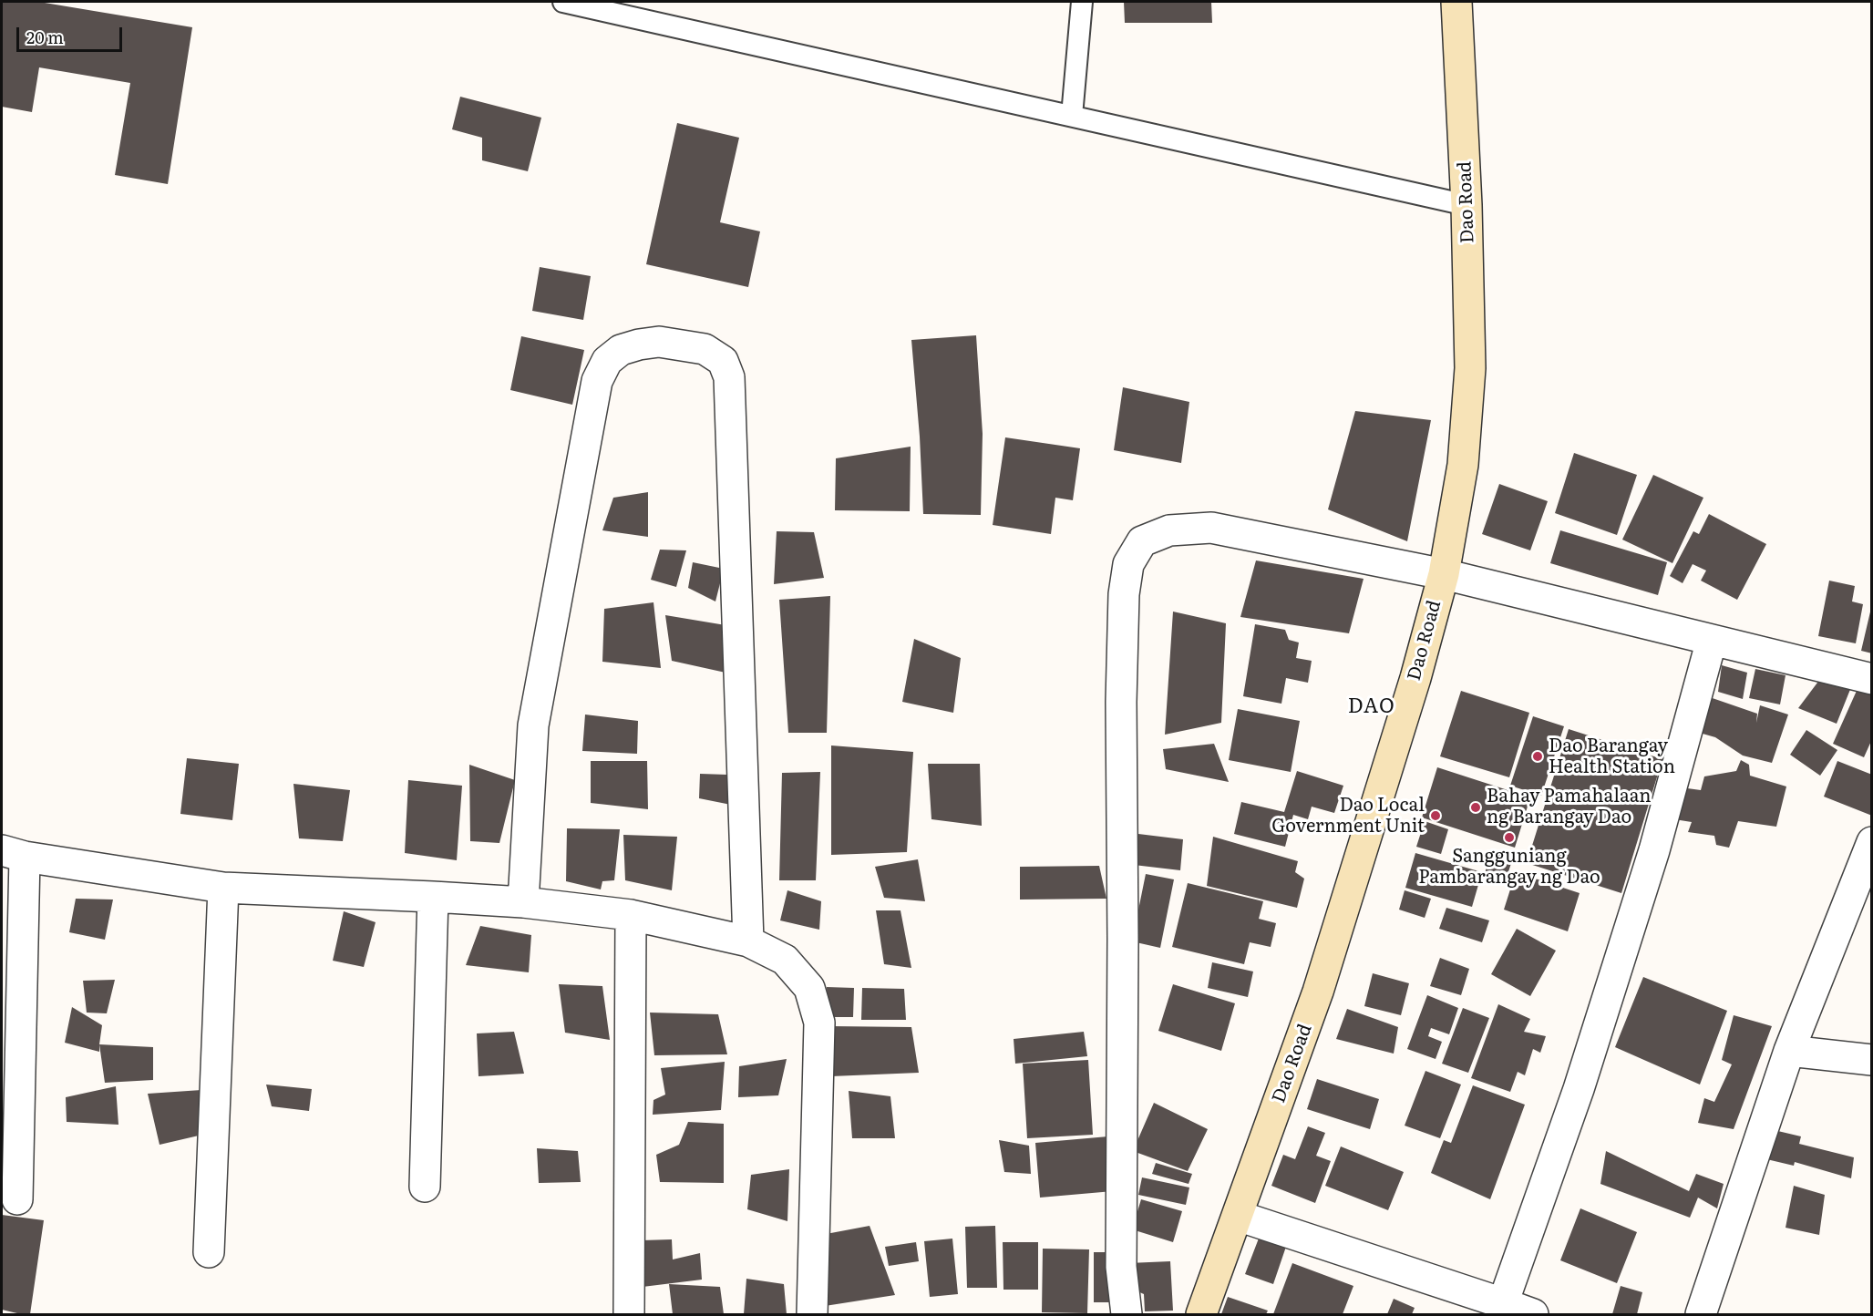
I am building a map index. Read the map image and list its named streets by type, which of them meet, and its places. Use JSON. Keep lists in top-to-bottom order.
{
  "streets": {
    "street": ["Dao Road"]
  },
  "districts": ["DAO"],
  "places": [
    "Dao Barangay Health Station",
    "Bahay Pamahalaan ng Barangay Dao",
    "Dao Local Government Unit",
    "Sangguniang Pambarangay ng Dao"
  ],
  "scale_bar": "20 m"
}
